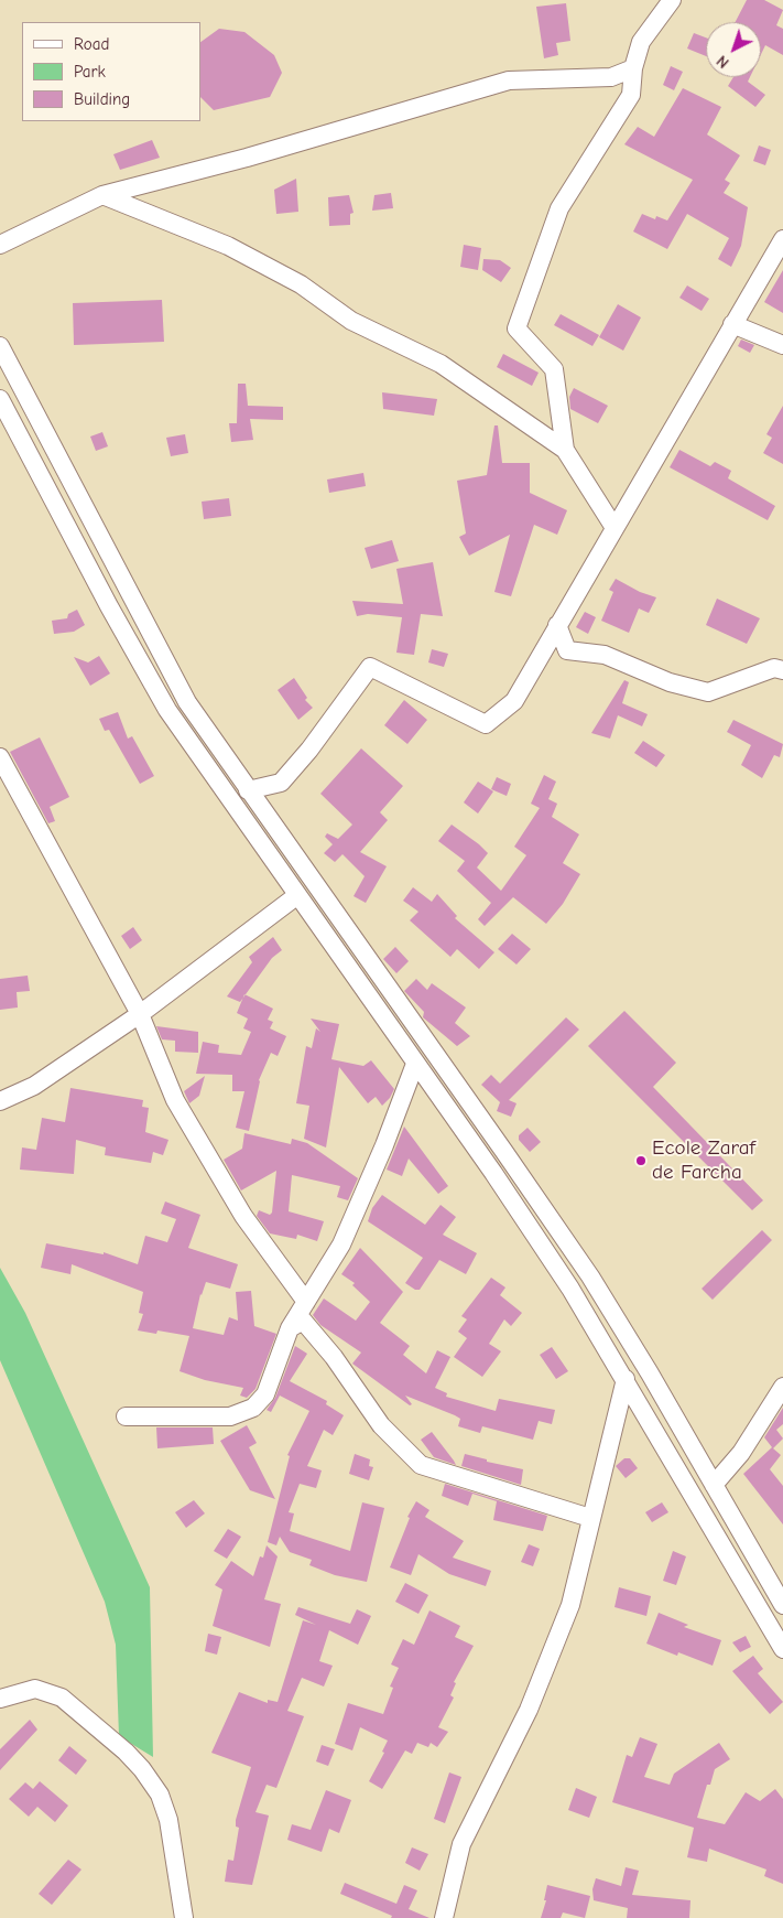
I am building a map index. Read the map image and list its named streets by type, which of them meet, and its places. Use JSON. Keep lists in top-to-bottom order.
{
  "places": ["Ecole Zaraf de Farcha"],
  "legend": ["Road", "Park", "Building"],
  "north": "bottom left"
}
